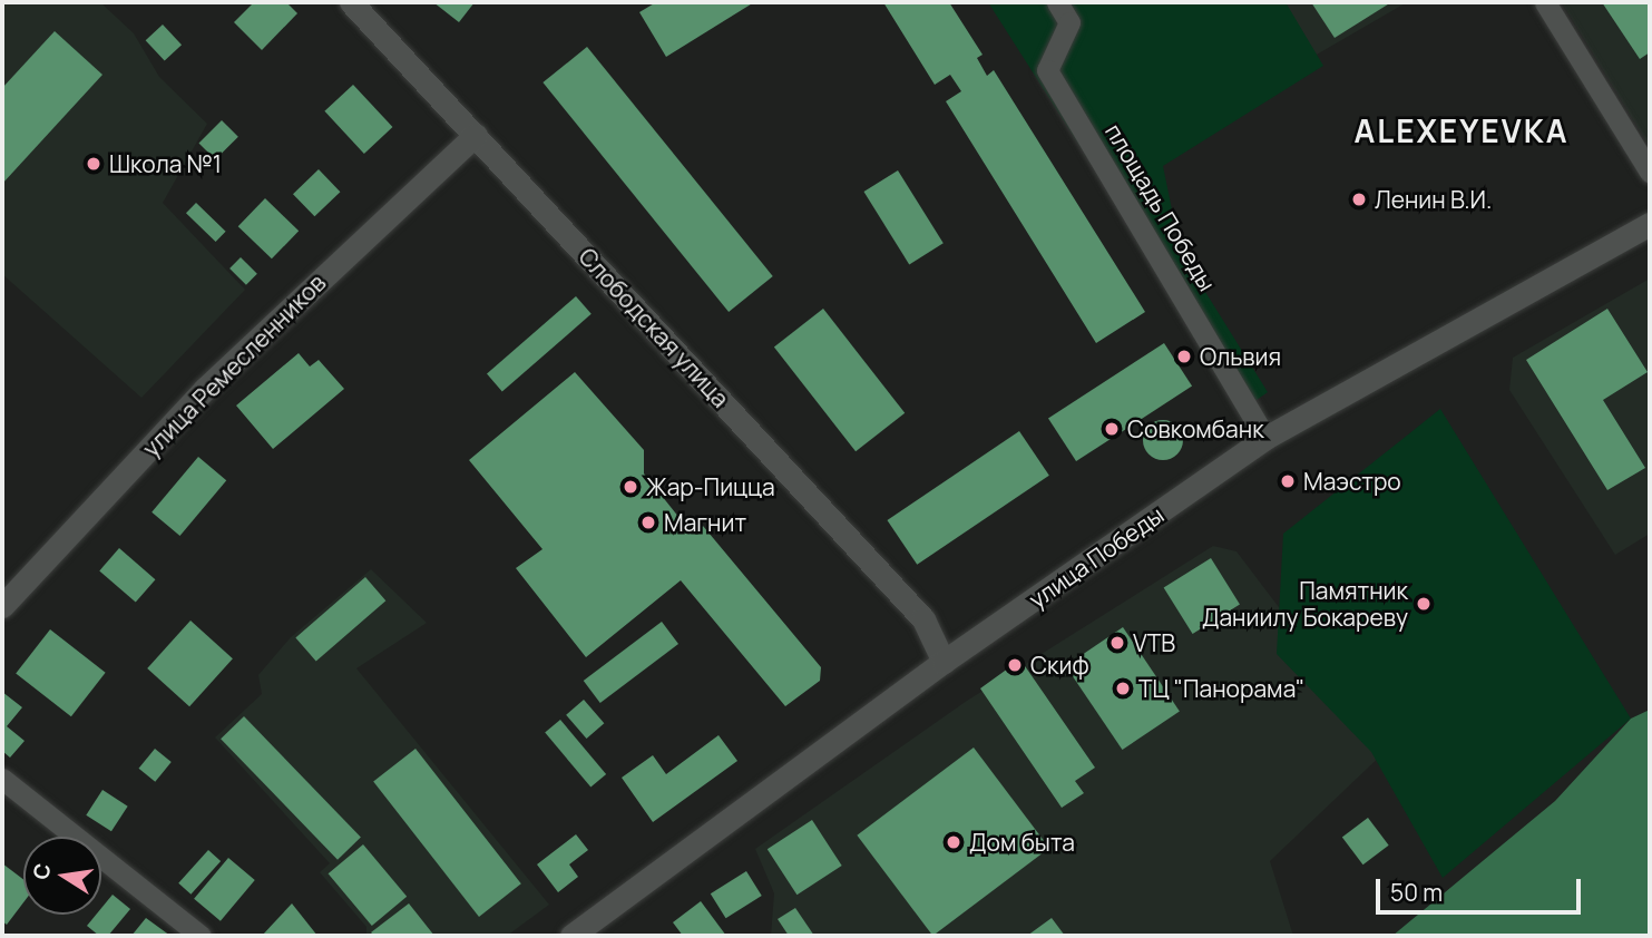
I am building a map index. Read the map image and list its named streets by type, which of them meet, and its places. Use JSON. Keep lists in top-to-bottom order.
{
  "streets": {
    "street": [
      "площадь Победы",
      "Слободская улица",
      "улица Ремесленников",
      "улица Победы"
    ]
  },
  "crossings": [
    ["площадь Победы", "улица Победы"],
    ["Слободская улица", "улица Ремесленников"],
    ["Слободская улица", "улица Победы"]
  ],
  "districts": ["ALEXEYEVKA"],
  "places": [
    "Школа №1",
    "Ленин В.И.",
    "Ольвия",
    "Совкомбанк",
    "Маэстро",
    "Жар-Пицца",
    "Магнит",
    "Памятник Даниилу Бокареву",
    "VTB",
    "Скиф",
    "ТЦ \"Панорама\"",
    "Дом быта"
  ],
  "scale_bar": "50 m",
  "north": "left"
}
